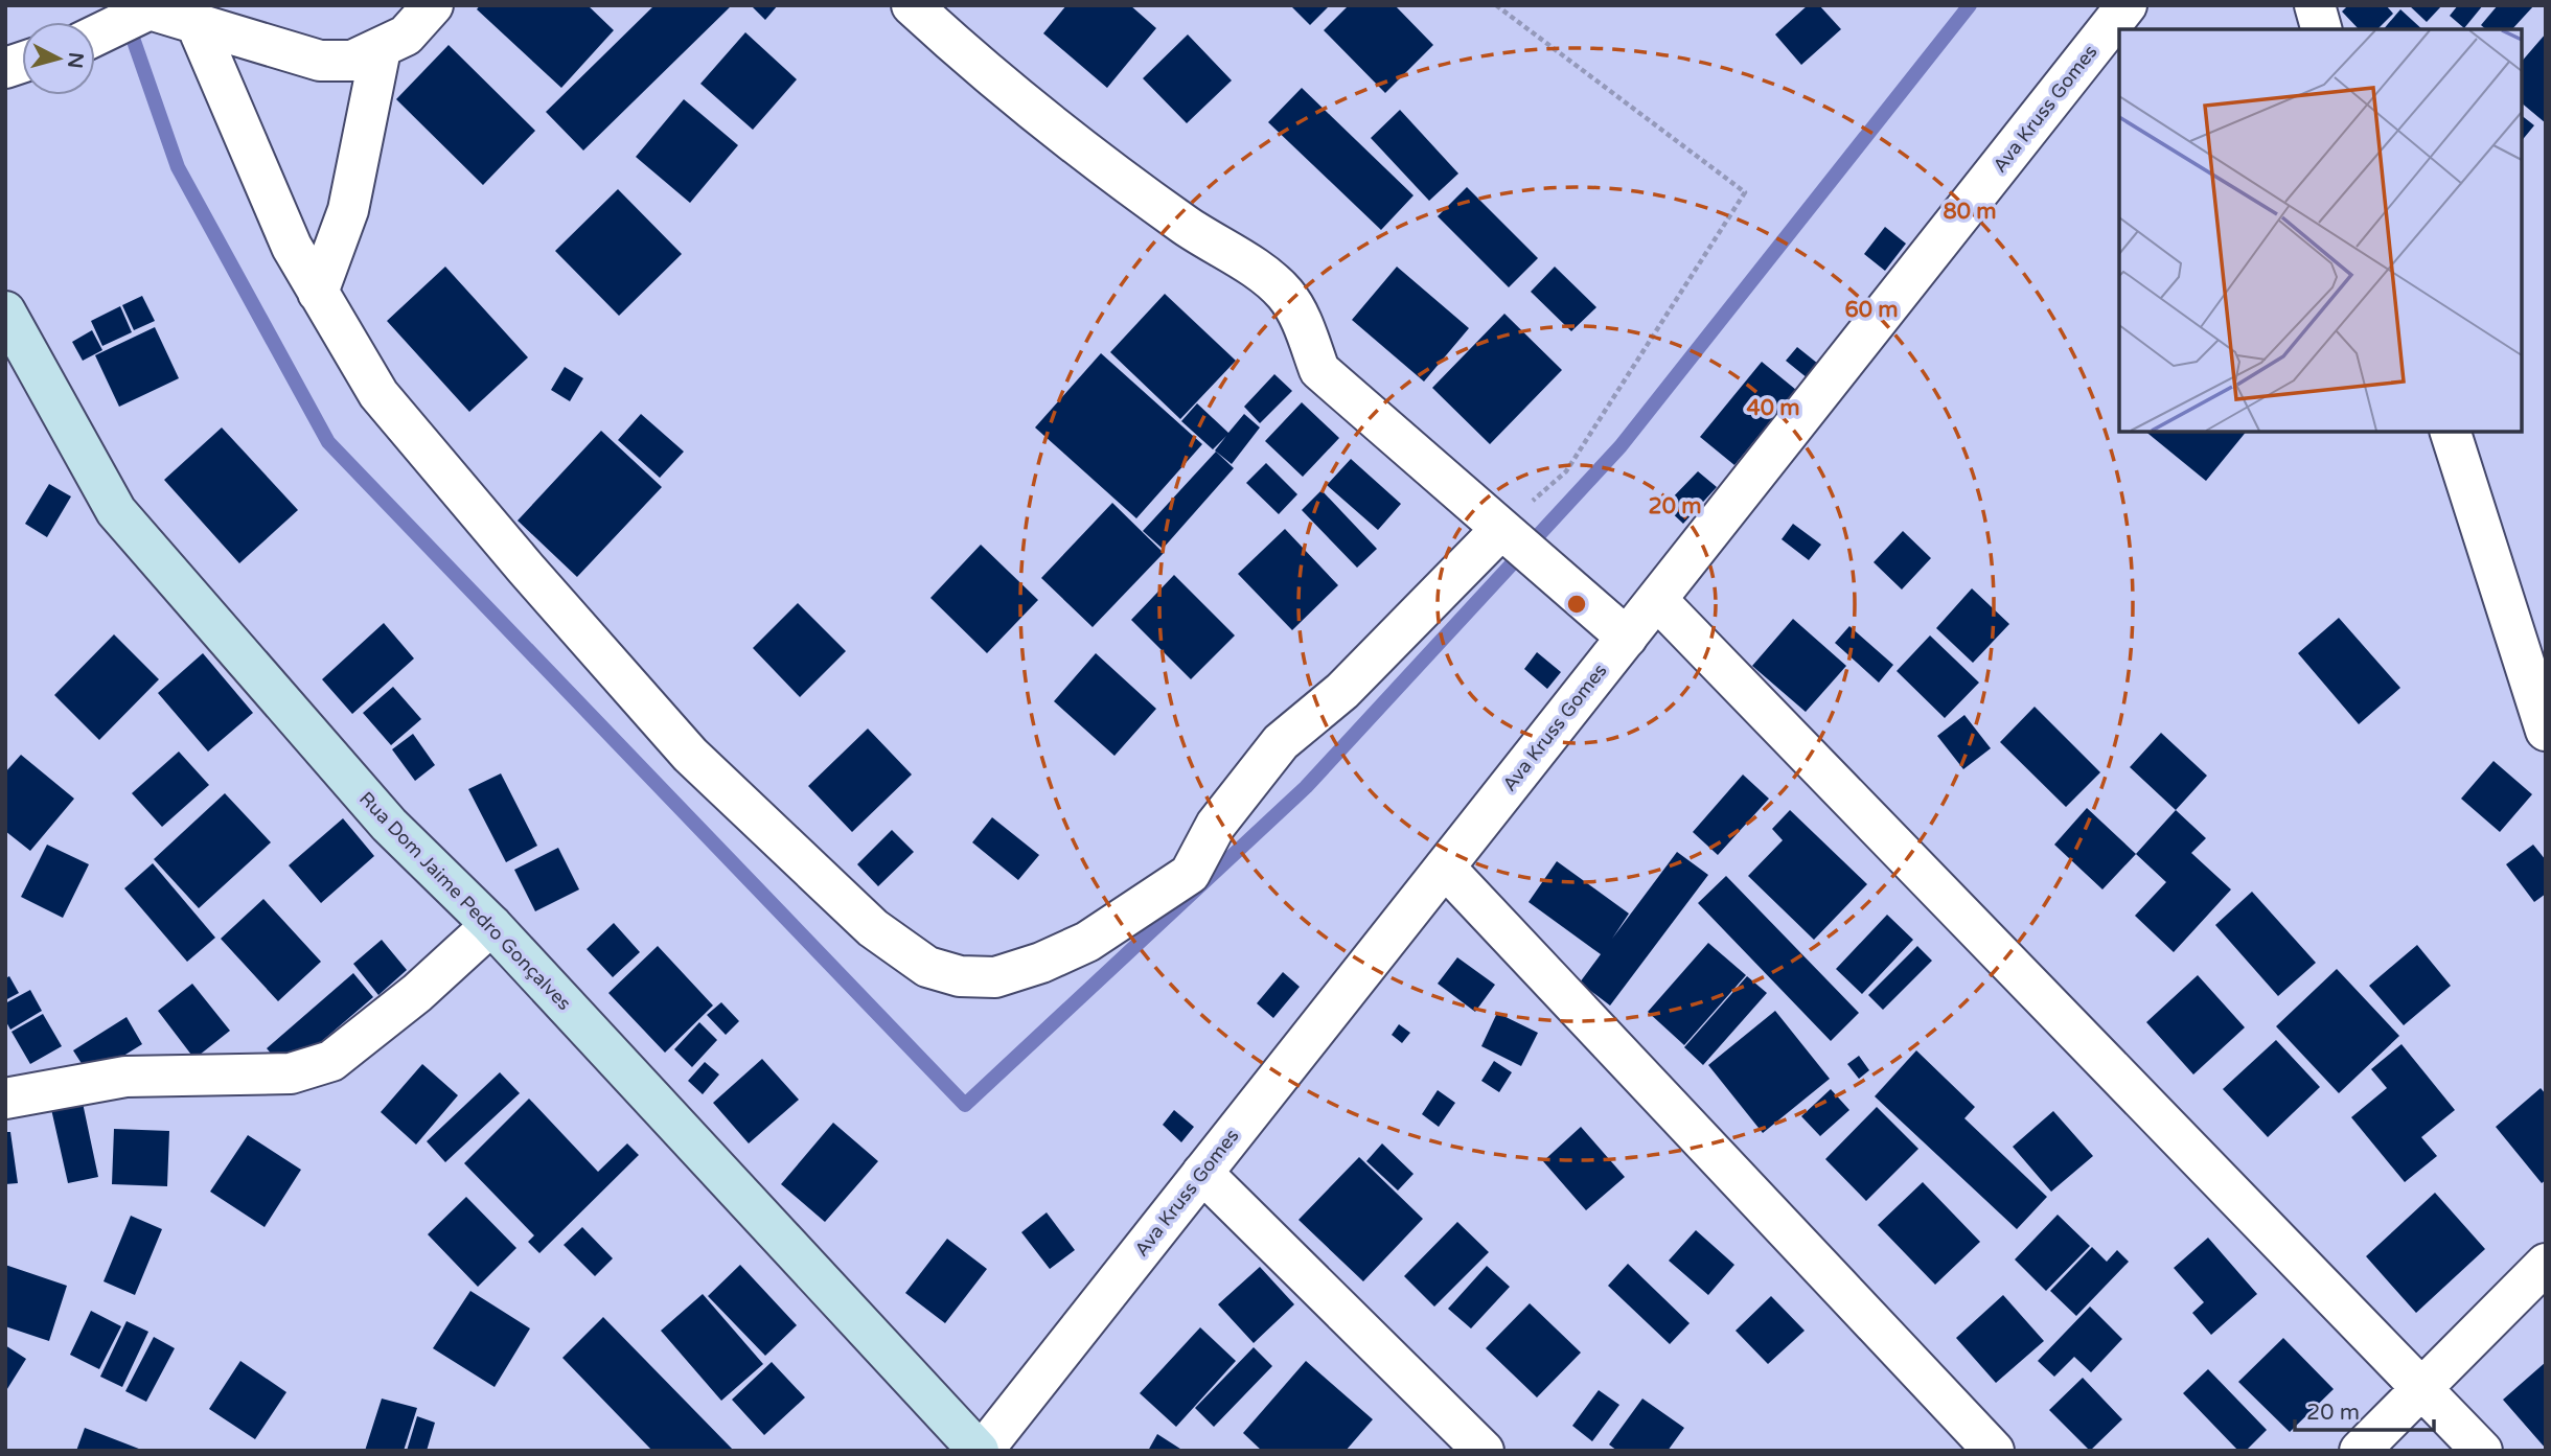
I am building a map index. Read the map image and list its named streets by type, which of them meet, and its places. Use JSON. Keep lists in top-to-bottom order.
{
  "streets": {
    "main road": ["Rua Dom Jaime Pedro Gonçalves"],
    "street": ["Ava Kruss Gomes"]
  },
  "crossings": [
    ["Ava Kruss Gomes", "Rua Dom Jaime Pedro Gonçalves"]
  ],
  "scale_bar": "20 m",
  "north": "right",
  "rings": [
    "80 m",
    "60 m",
    "40 m",
    "20 m"
  ]
}
